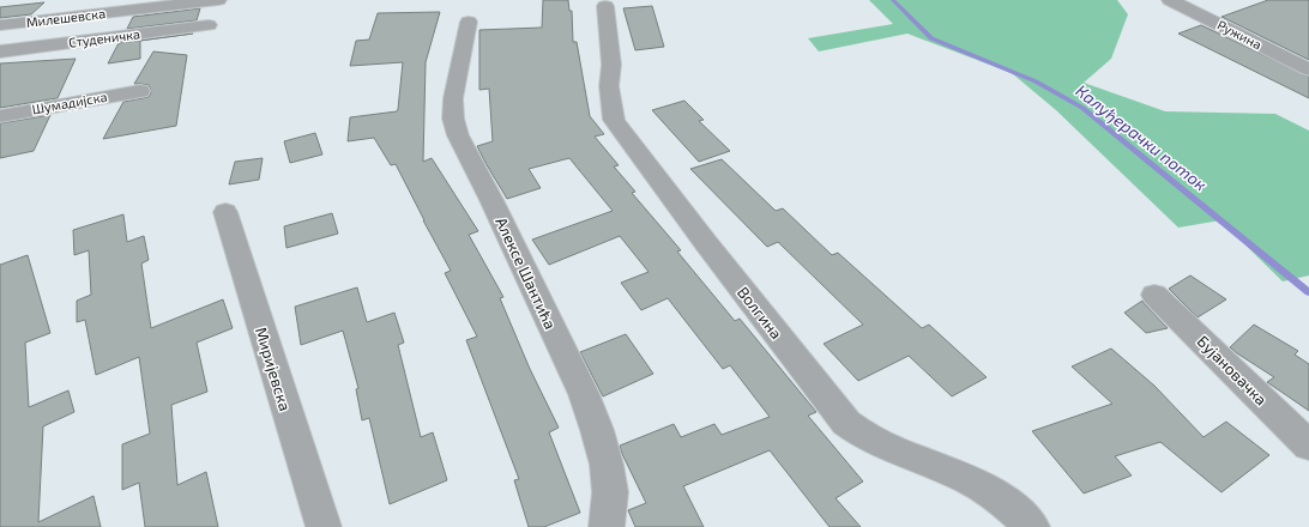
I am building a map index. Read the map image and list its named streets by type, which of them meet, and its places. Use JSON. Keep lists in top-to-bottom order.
{
  "streets": {
    "street": [
      "Милешевска",
      "Ружина",
      "Студеничка",
      "Шумадијска",
      "Алексе Шантића",
      "Волгина",
      "Миријевска",
      "Бујановачка"
    ]
  },
  "water": ["Калуђерачки поток"]
}
